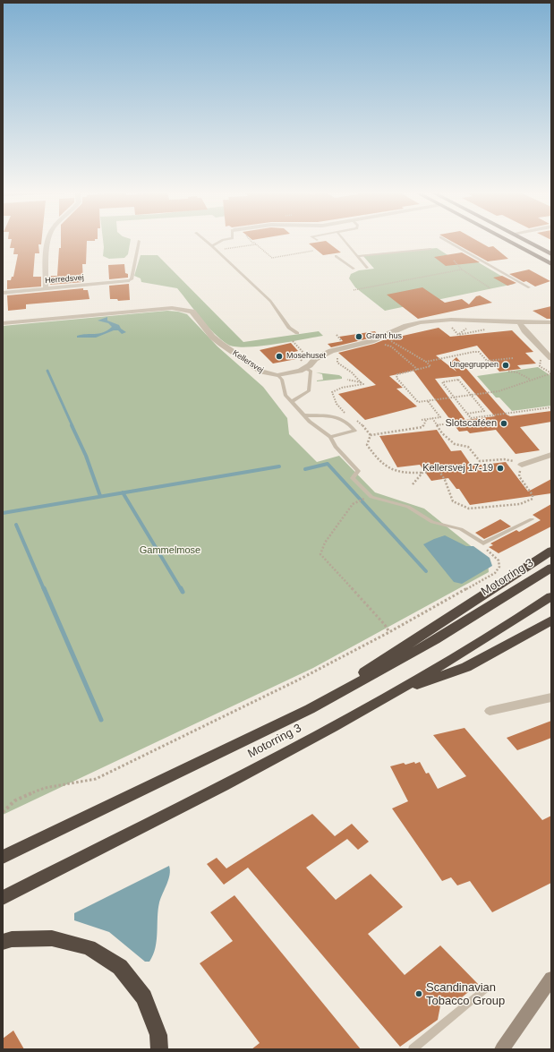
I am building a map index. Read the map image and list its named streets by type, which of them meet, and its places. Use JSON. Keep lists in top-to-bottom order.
{
  "streets": {
    "highway": ["Motorring 3"],
    "street": ["Herredsvej", "Kellersvej"]
  },
  "parks": ["Gammelmose"],
  "places": [
    "Grønt hus",
    "Mosehuset",
    "Ungegruppen",
    "Slotscaféen",
    "Kellersvej 17-19",
    "Scandinavian Tobacco Group"
  ]
}
